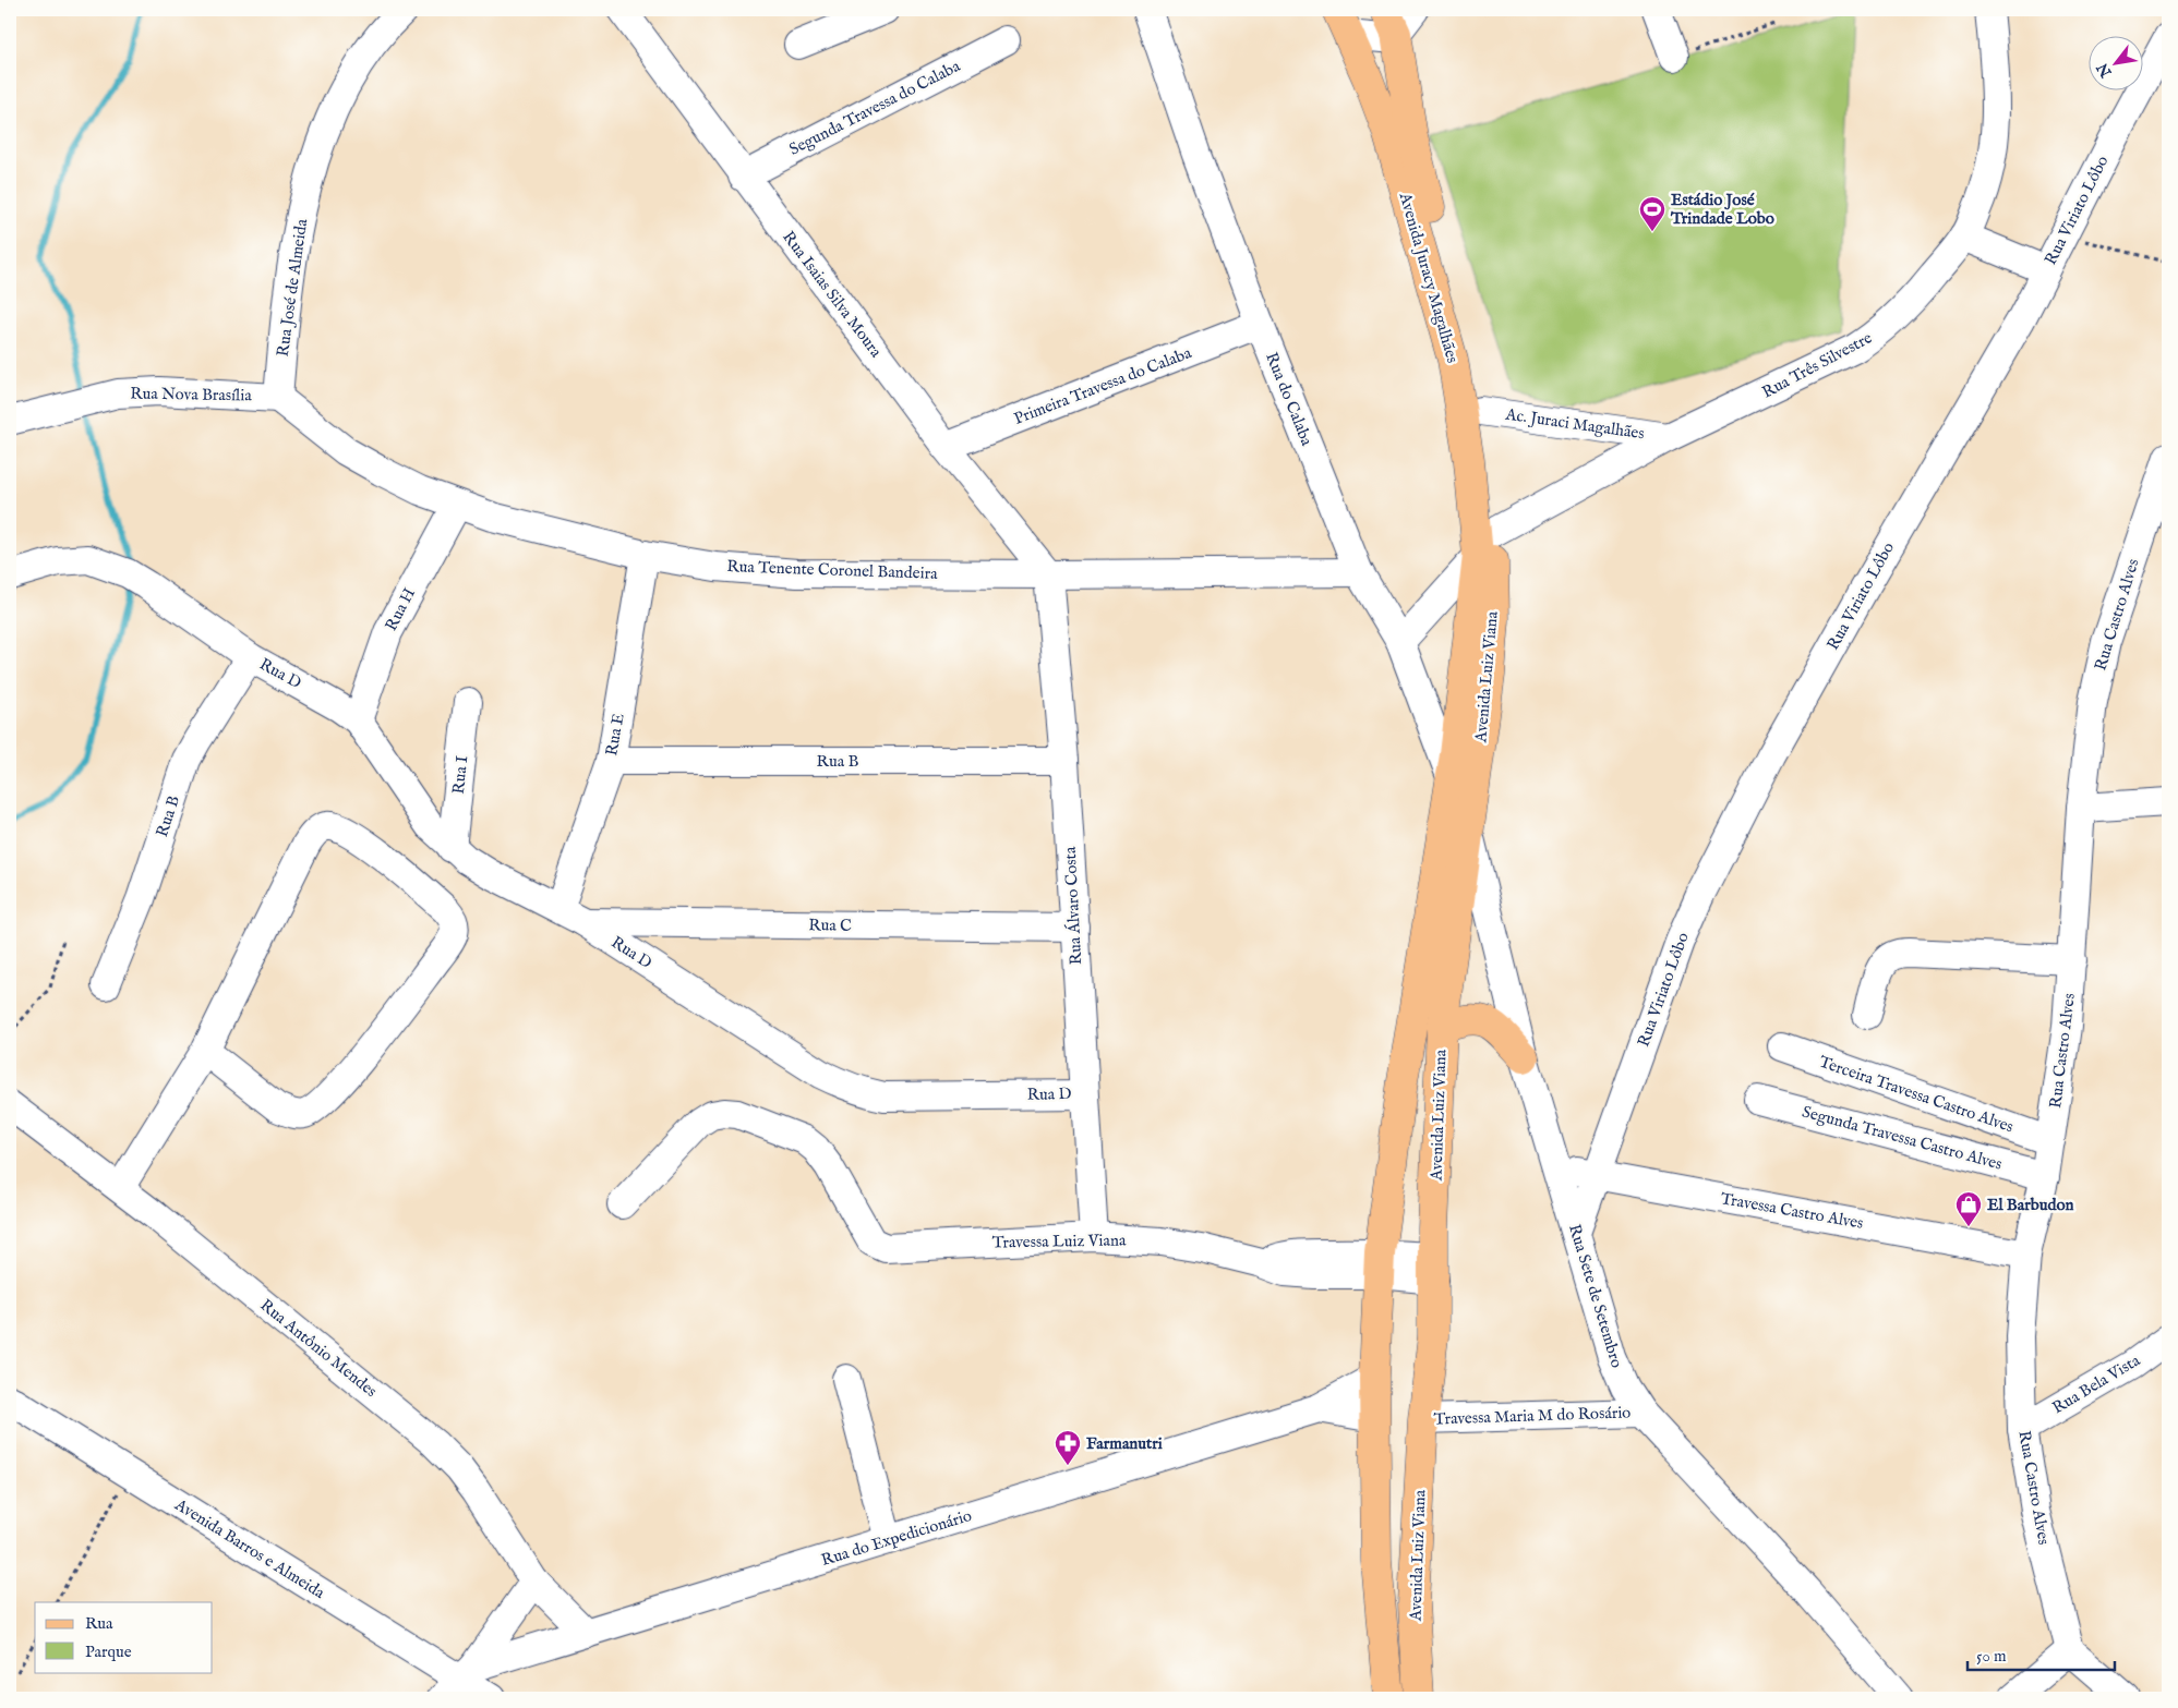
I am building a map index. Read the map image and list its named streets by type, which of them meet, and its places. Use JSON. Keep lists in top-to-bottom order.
{
  "streets": {
    "main road": ["Avenida Juracy Magalhães", "Avenida Luiz Viana"],
    "street": [
      "Segunda Travessa do Calaba",
      "Rua Viriato Lôbo",
      "Rua José de Almeida",
      "Rua Isaias Silva Moura",
      "Rua Três Silvestre",
      "Primeira Travessa do Calaba",
      "Rua Nova Brasília",
      "Rua do Calaba",
      "Ac. Juraci Magalhães",
      "Rua Tenente Coronel Bandeira",
      "Rua H",
      "Rua Castro Alves",
      "Rua D",
      "Rua E",
      "Rua B",
      "Rua I",
      "Rua Álvaro Costa",
      "Rua C",
      "Terceira Travessa Castro Alves",
      "Segunda Travessa Castro Alves",
      "Travessa Castro Alves",
      "Travessa Luiz Viana",
      "Rua Sete de Setembro",
      "Rua Antônio Mendes",
      "Rua Bela Vista",
      "Travessa Maria M do Rosário",
      "Rua do Expedicionário",
      "Avenida Barros e Almeida"
    ]
  },
  "crossings": [
    ["Segunda Travessa do Calaba", "Rua Isaias Silva Moura"],
    ["Rua Viriato Lôbo", "Travessa Castro Alves"],
    ["Rua Viriato Lôbo", "Rua Sete de Setembro"],
    ["Avenida Juracy Magalhães", "Rua Três Silvestre"],
    ["Avenida Juracy Magalhães", "Ac. Juraci Magalhães"],
    ["Avenida Juracy Magalhães", "Avenida Luiz Viana"],
    ["Rua José de Almeida", "Rua Nova Brasília"],
    ["Rua José de Almeida", "Rua Tenente Coronel Bandeira"],
    ["Rua Isaias Silva Moura", "Primeira Travessa do Calaba"],
    ["Rua Isaias Silva Moura", "Rua Tenente Coronel Bandeira"],
    ["Rua Isaias Silva Moura", "Rua Álvaro Costa"],
    ["Rua Três Silvestre", "Rua do Calaba"],
    ["Rua Três Silvestre", "Ac. Juraci Magalhães"],
    ["Rua Três Silvestre", "Avenida Luiz Viana"],
    ["Primeira Travessa do Calaba", "Rua do Calaba"],
    ["Rua Nova Brasília", "Rua Tenente Coronel Bandeira"],
    ["Rua do Calaba", "Rua Tenente Coronel Bandeira"],
    ["Rua do Calaba", "Avenida Luiz Viana"],
    ["Rua Tenente Coronel Bandeira", "Rua H"],
    ["Rua Tenente Coronel Bandeira", "Rua E"],
    ["Rua Tenente Coronel Bandeira", "Rua Álvaro Costa"],
    ["Rua H", "Rua D"],
    ["Rua Castro Alves", "Terceira Travessa Castro Alves"],
    ["Rua Castro Alves", "Segunda Travessa Castro Alves"],
    ["Rua Castro Alves", "Travessa Castro Alves"],
    ["Rua Castro Alves", "Rua Bela Vista"],
    ["Rua D", "Rua E"],
    ["Rua D", "Rua B"],
    ["Rua D", "Rua I"],
    ["Rua D", "Rua Álvaro Costa"],
    ["Rua D", "Rua C"],
    ["Avenida Luiz Viana", "Travessa Luiz Viana"],
    ["Avenida Luiz Viana", "Rua Sete de Setembro"],
    ["Avenida Luiz Viana", "Travessa Maria M do Rosário"],
    ["Avenida Luiz Viana", "Rua do Expedicionário"],
    ["Rua E", "Rua B"],
    ["Rua B", "Rua Álvaro Costa"],
    ["Rua Álvaro Costa", "Rua C"],
    ["Rua Álvaro Costa", "Travessa Luiz Viana"],
    ["Travessa Castro Alves", "Rua Sete de Setembro"],
    ["Rua Sete de Setembro", "Travessa Maria M do Rosário"],
    ["Rua Antônio Mendes", "Rua do Expedicionário"],
    ["Rua do Expedicionário", "Avenida Barros e Almeida"]
  ],
  "places": {
    "sports": ["Estádio José Trindade Lobo"],
    "shop": ["El Barbudon"],
    "pharmacy": ["Farmanutri"]
  },
  "legend": ["Rua", "Parque"],
  "scale_bar": "50 m",
  "north": "bottom left"
}
